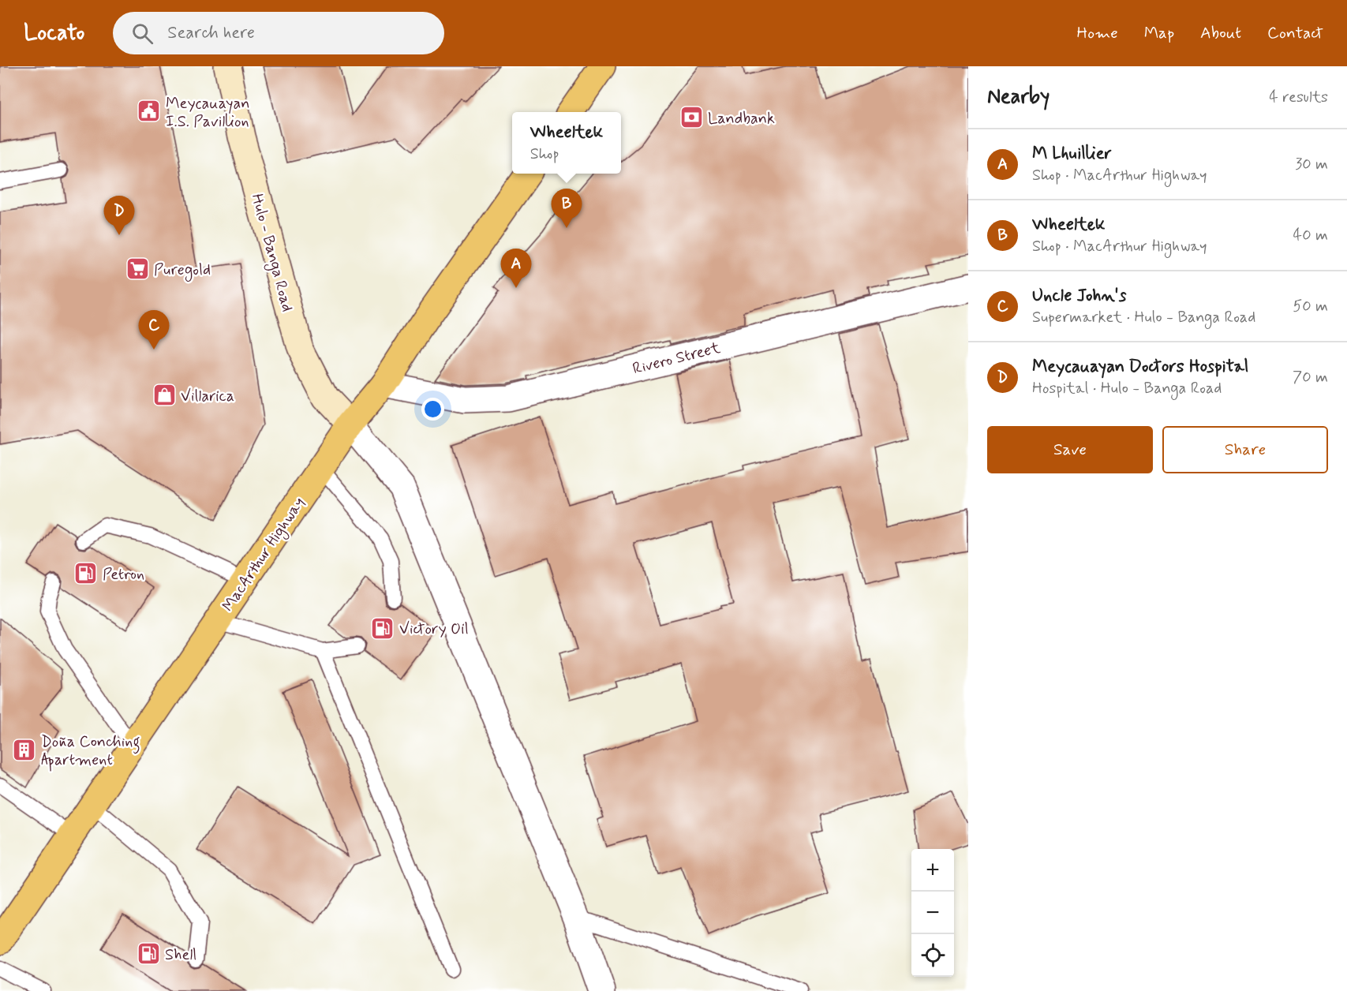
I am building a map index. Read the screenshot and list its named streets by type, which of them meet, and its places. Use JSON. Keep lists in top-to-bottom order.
{
  "streets": {
    "highway": ["MacArthur Highway"],
    "main road": ["Hulo - Banga Road"],
    "street": ["Rivero Street"]
  },
  "crossings": [
    ["Hulo - Banga Road", "MacArthur Highway"],
    ["Rivero Street", "MacArthur Highway"]
  ],
  "places": {
    "public building": ["Meycauayan I.S. Pavillion"],
    "bank": ["Landbank"],
    "supermarket": ["Puregold"],
    "shop": ["Villarica"],
    "fuel station": ["Petron", "Victory Oil", "Shell"],
    "building": ["Doña Conching Apartment"]
  },
  "page": {
    "header": "Locato",
    "search": "Search here",
    "nav": [
      "Home",
      "Map",
      "About",
      "Contact"
    ],
    "heading": ["Nearby", "4 results"],
    "popup": ["Wheeltek", "Shop"],
    "list": [
      {
        "mark": "A",
        "name": "M Lhuillier",
        "note": "Shop · MacArthur Highway",
        "value": "30 m"
      },
      {
        "mark": "B",
        "name": "Wheeltek",
        "note": "Shop · MacArthur Highway",
        "value": "40 m"
      },
      {
        "mark": "C",
        "name": "Uncle John's",
        "note": "Supermarket · Hulo - Banga Road",
        "value": "50 m"
      },
      {
        "mark": "D",
        "name": "Meycauayan Doctors Hospital",
        "note": "Hospital · Hulo - Banga Road",
        "value": "70 m"
      }
    ],
    "pins": [
      "B",
      "D",
      "A",
      "C"
    ],
    "buttons": ["Save", "Share"],
    "map_buttons": ["+", "−"]
  }
}
